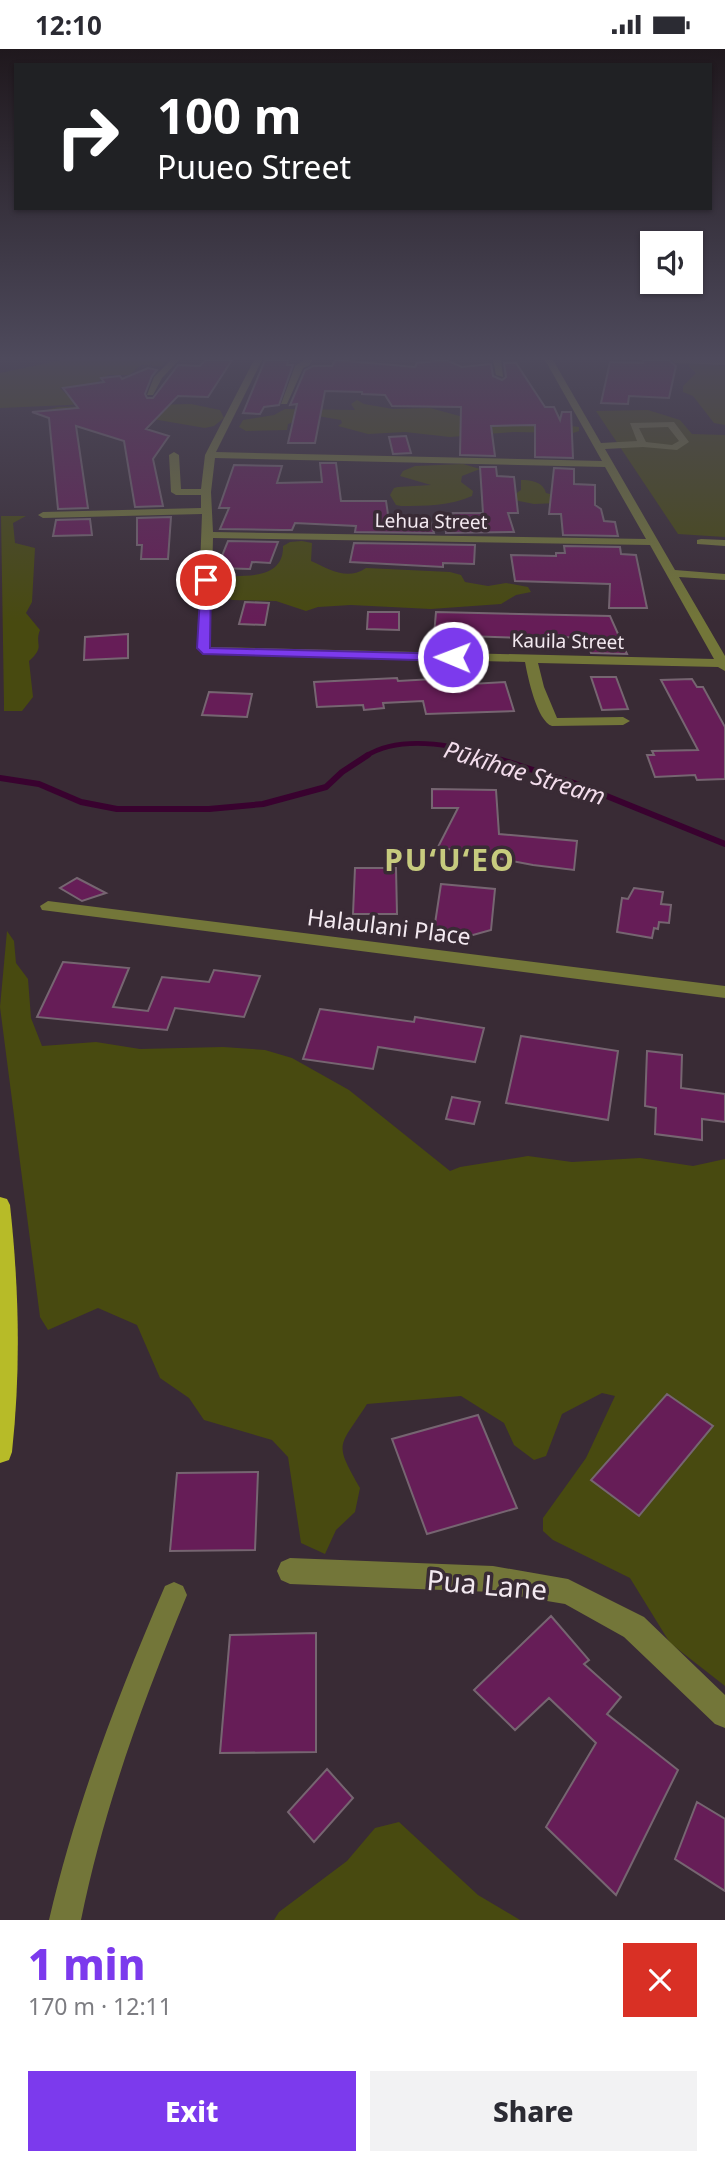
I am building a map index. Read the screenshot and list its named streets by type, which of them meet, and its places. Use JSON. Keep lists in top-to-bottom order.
{
  "streets": {
    "street": [
      "Lehua Street",
      "Kauila Street",
      "Halaulani Place",
      "Pua Lane"
    ]
  },
  "crossings": [
    ["Lehua Street", "Kauila Street"]
  ],
  "districts": ["PU‘U‘EO"],
  "water": ["Pūkīhae Stream"],
  "page": {
    "status": "12:10",
    "turn": ["100 m", "Puueo Street"],
    "heading": ["1 min", "170 m · 12:11"],
    "buttons": ["Exit", "Share"]
  }
}
